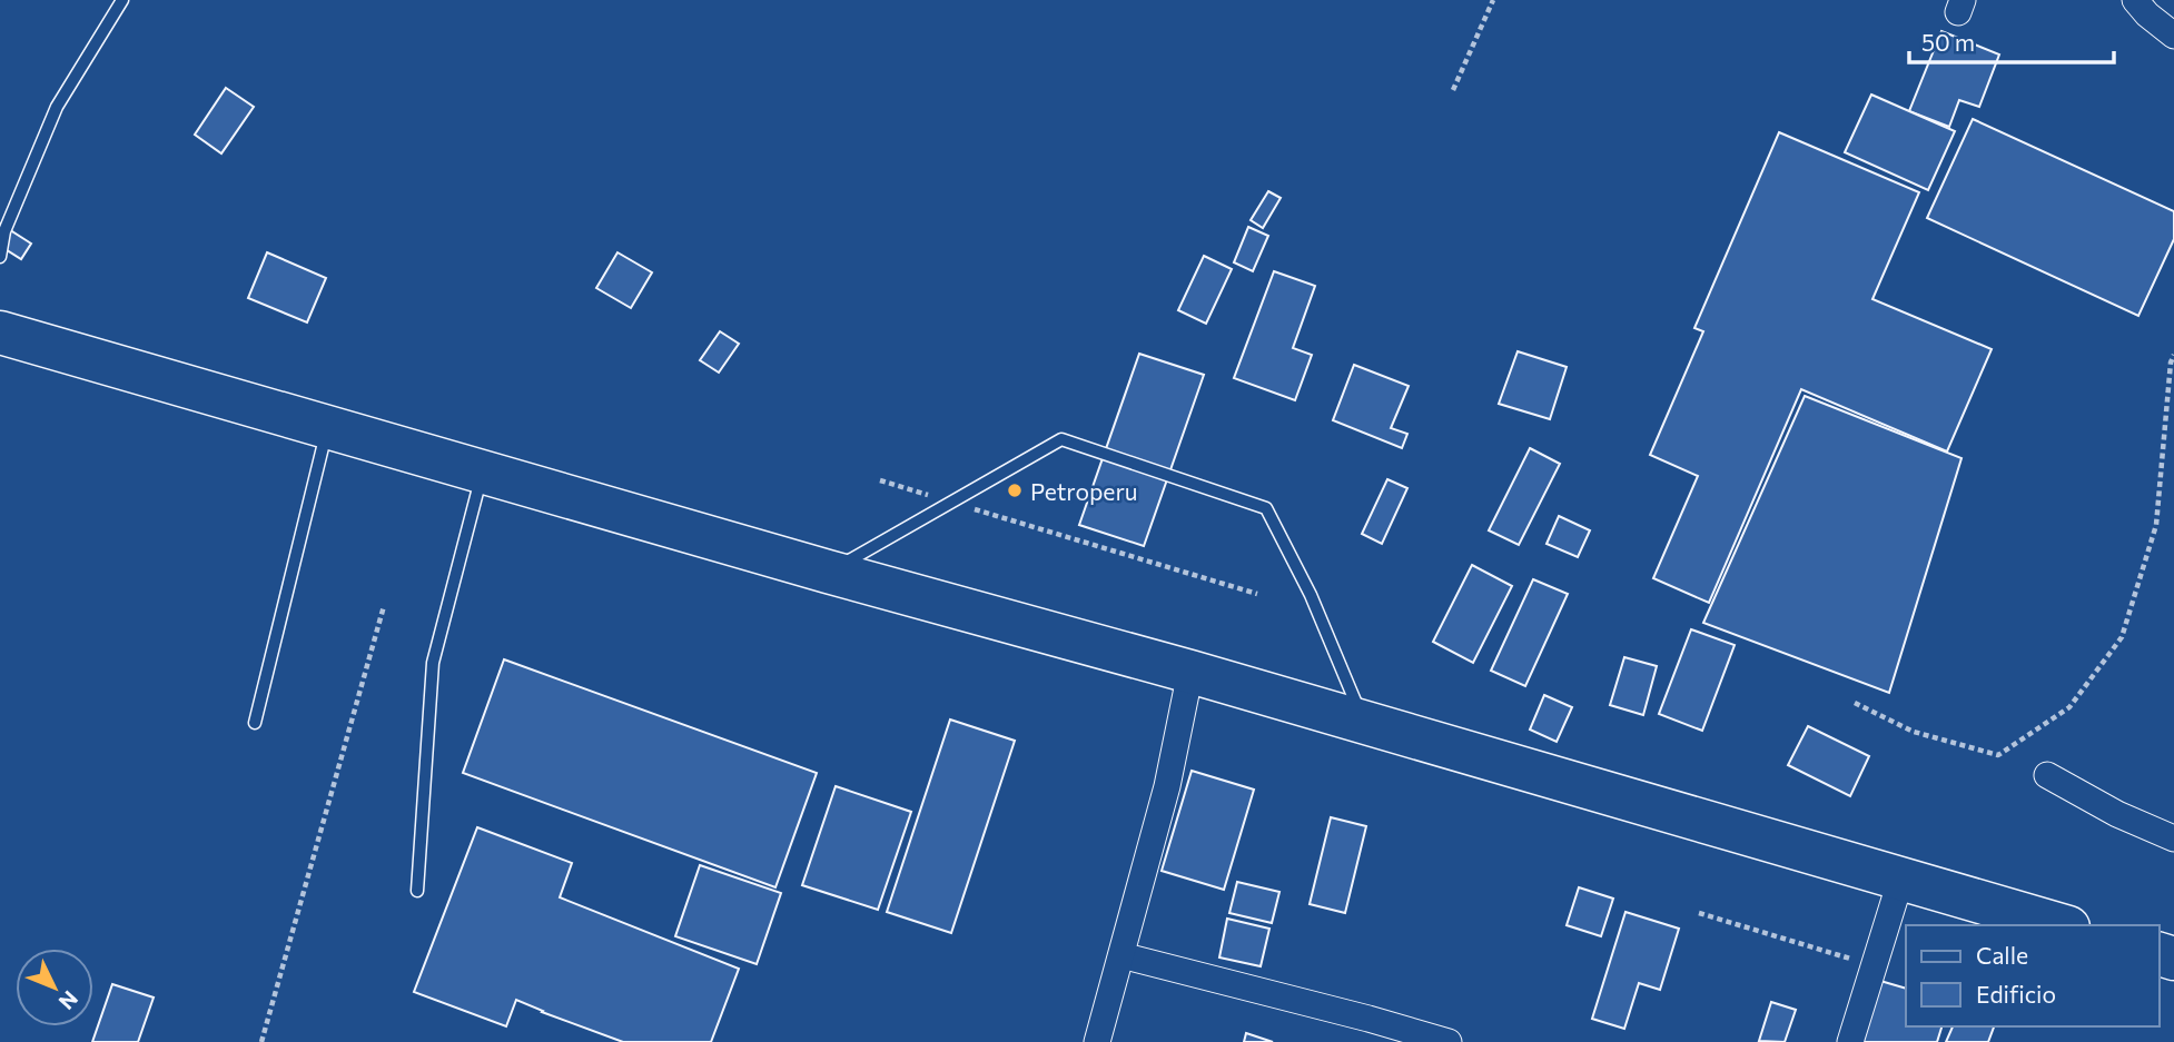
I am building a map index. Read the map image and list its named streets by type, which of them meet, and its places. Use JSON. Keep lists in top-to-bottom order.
{
  "places": ["Petroperu"],
  "legend": ["Calle", "Edificio"],
  "scale_bar": "50 m",
  "north": "bottom right"
}
